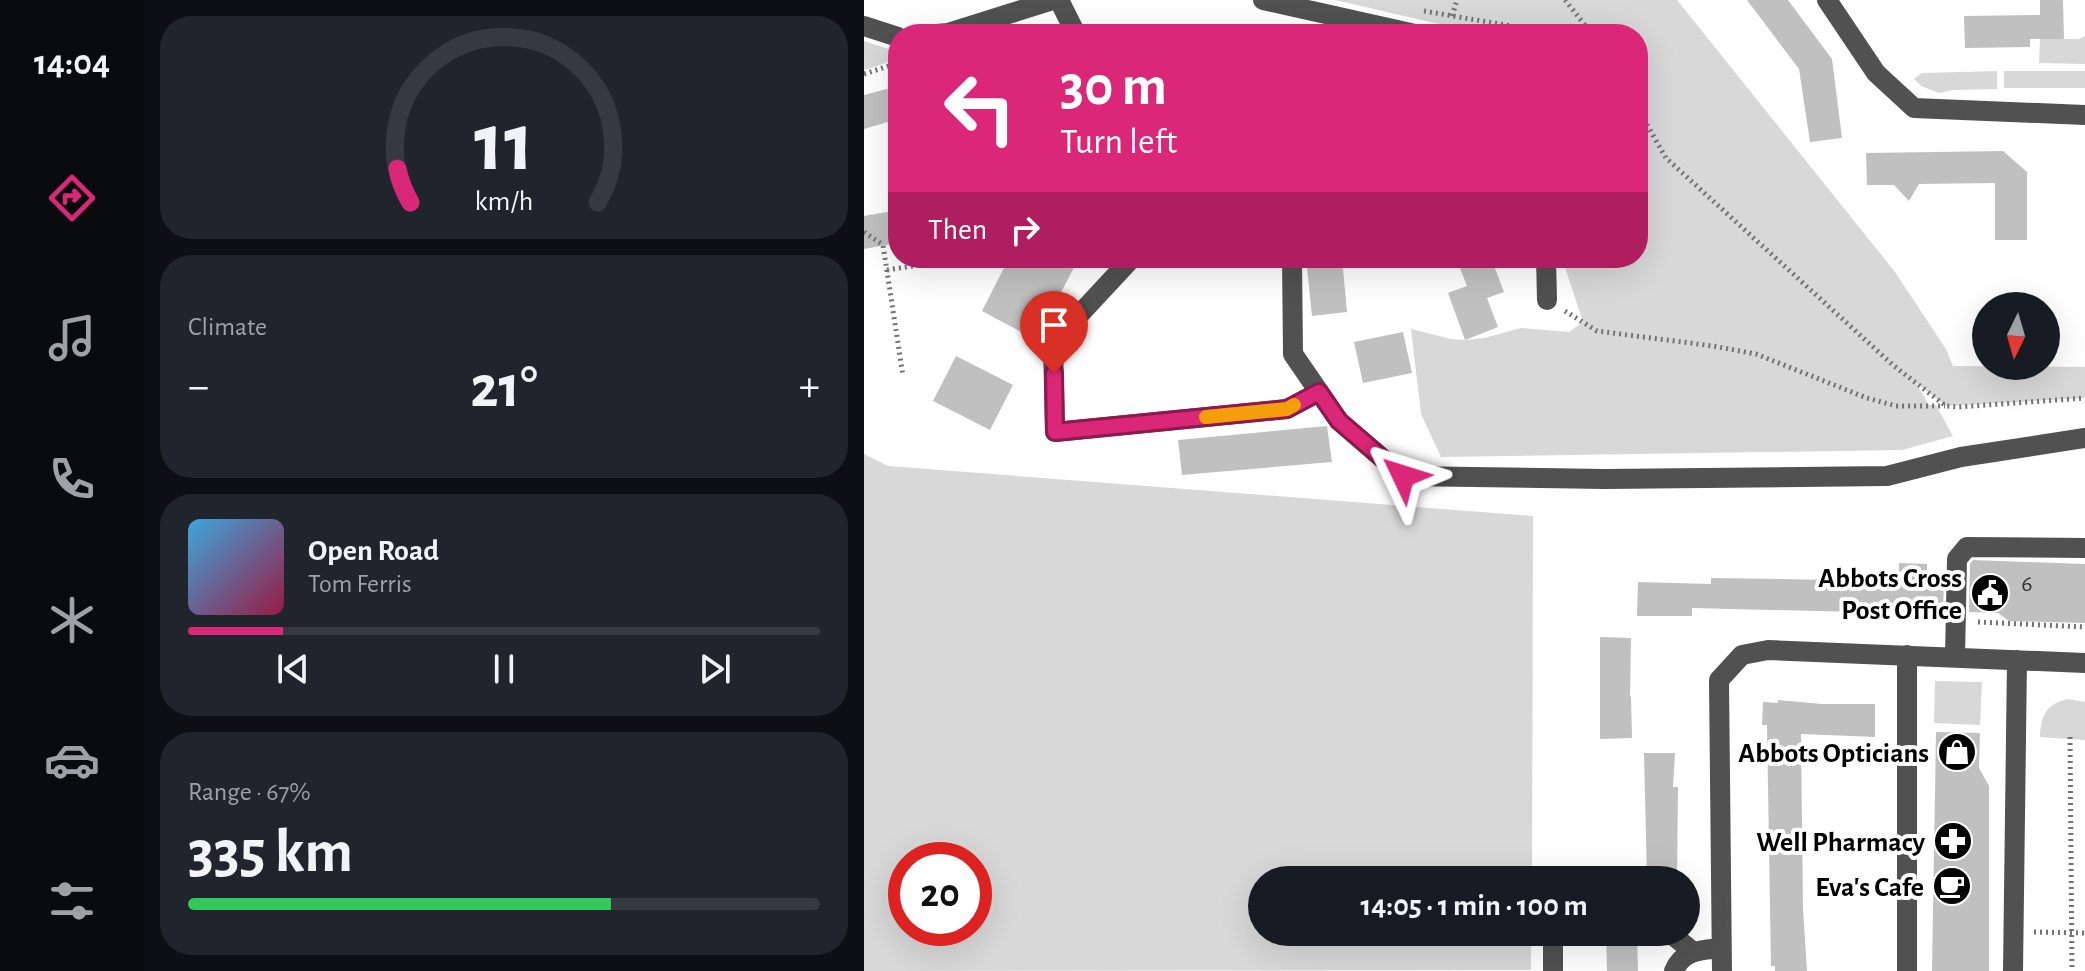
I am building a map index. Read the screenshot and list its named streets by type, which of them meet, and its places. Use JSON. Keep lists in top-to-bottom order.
{
  "places": {
    "public building": ["Abbots Cross Post Office"],
    "shop": ["Abbots Opticians"],
    "pharmacy": ["Well Pharmacy"],
    "cafe": ["Eva's Cafe"]
  },
  "house_numbers": ["6"],
  "north": "bottom",
  "page": {
    "tabs": "14:04",
    "turn": ["30 m", "Turn left"],
    "then": "Then",
    "tile": [
      "Climate",
      ["Range · 67%", "335 km"]
    ],
    "heat": ["−", "21°", "+"],
    "song": ["Open Road", "Tom Ferris"],
    "limit": "20",
    "trip": "14:05 · 1 min · 100 m",
    "gauge": ["11", "km/h"]
  }
}
